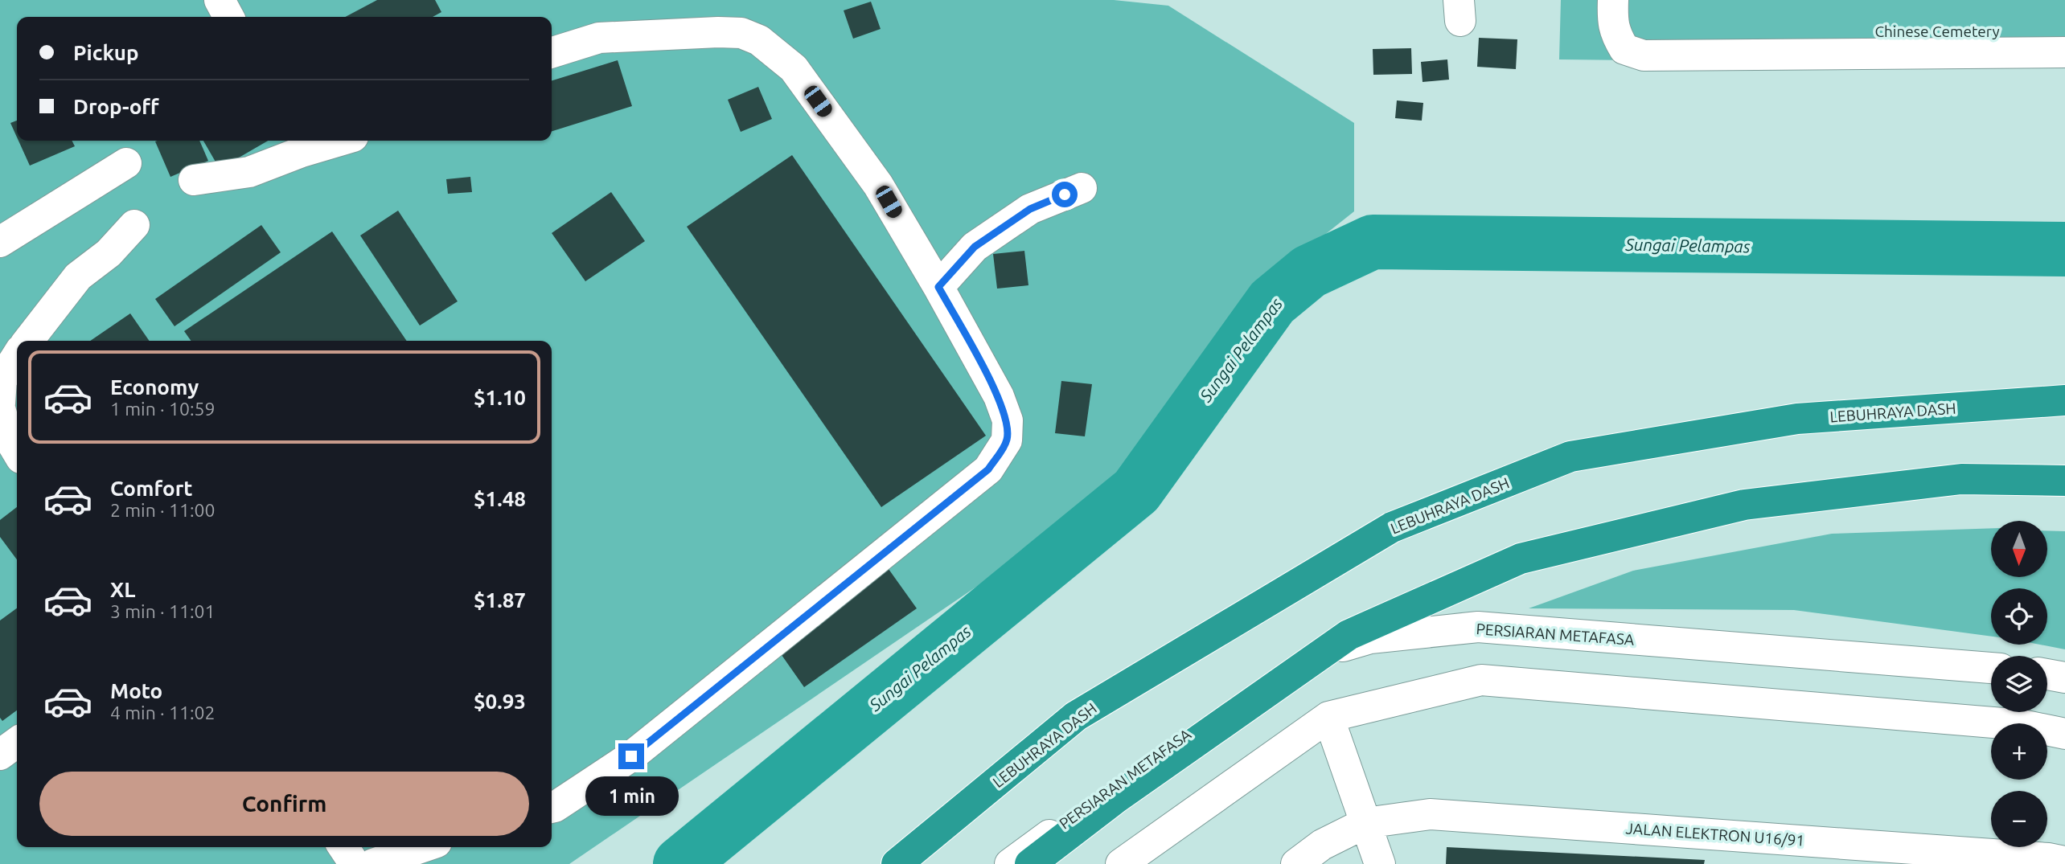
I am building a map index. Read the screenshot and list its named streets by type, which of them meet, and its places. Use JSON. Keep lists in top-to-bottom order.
{
  "streets": {
    "highway": ["LEBUHRAYA DASH"],
    "street": ["PERSIARAN METAFASA", "JALAN ELEKTRON U16/91"]
  },
  "water": ["Sungai Pelampas"],
  "parks": ["Chinese Cemetery"],
  "north": "bottom",
  "page": {
    "banner": ["Pickup", "Drop-off"],
    "list": [
      {
        "name": "Economy",
        "note": "1 min · 10:59",
        "value": "$1.10"
      },
      {
        "name": "Comfort",
        "note": "2 min · 11:00",
        "value": "$1.48"
      },
      {
        "name": "XL",
        "note": "3 min · 11:01",
        "value": "$1.87"
      },
      {
        "name": "Moto",
        "note": "4 min · 11:02",
        "value": "$0.93"
      }
    ],
    "map_buttons": ["+", "−"],
    "buttons": "Confirm",
    "bubble": "1 min"
  }
}
